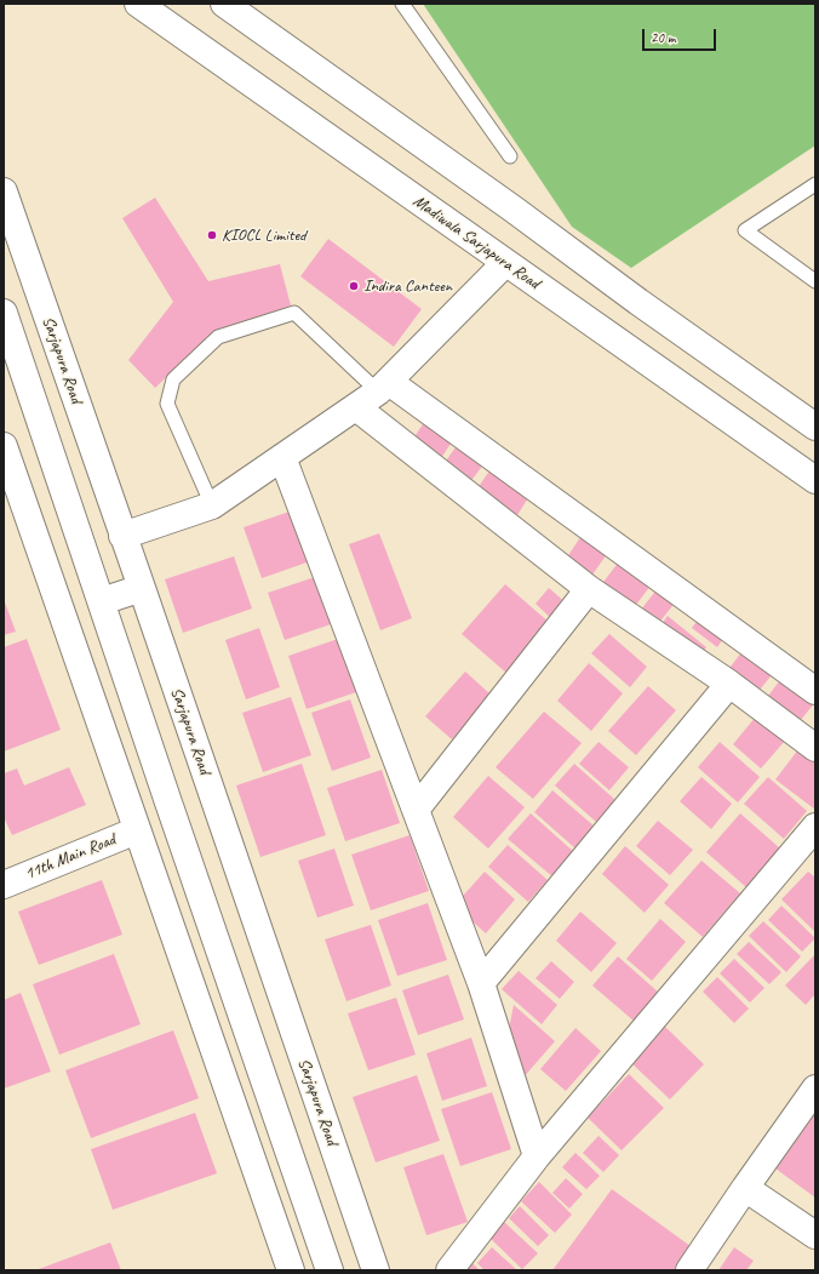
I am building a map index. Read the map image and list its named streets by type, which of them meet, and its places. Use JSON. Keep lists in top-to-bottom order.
{
  "streets": {
    "street": ["Madiwala Sarjapura Road", "Sarjapura Road", "11th Main Road"]
  },
  "places": ["KIOCL Limited", "Indira Canteen"],
  "scale_bar": "20 m"
}
